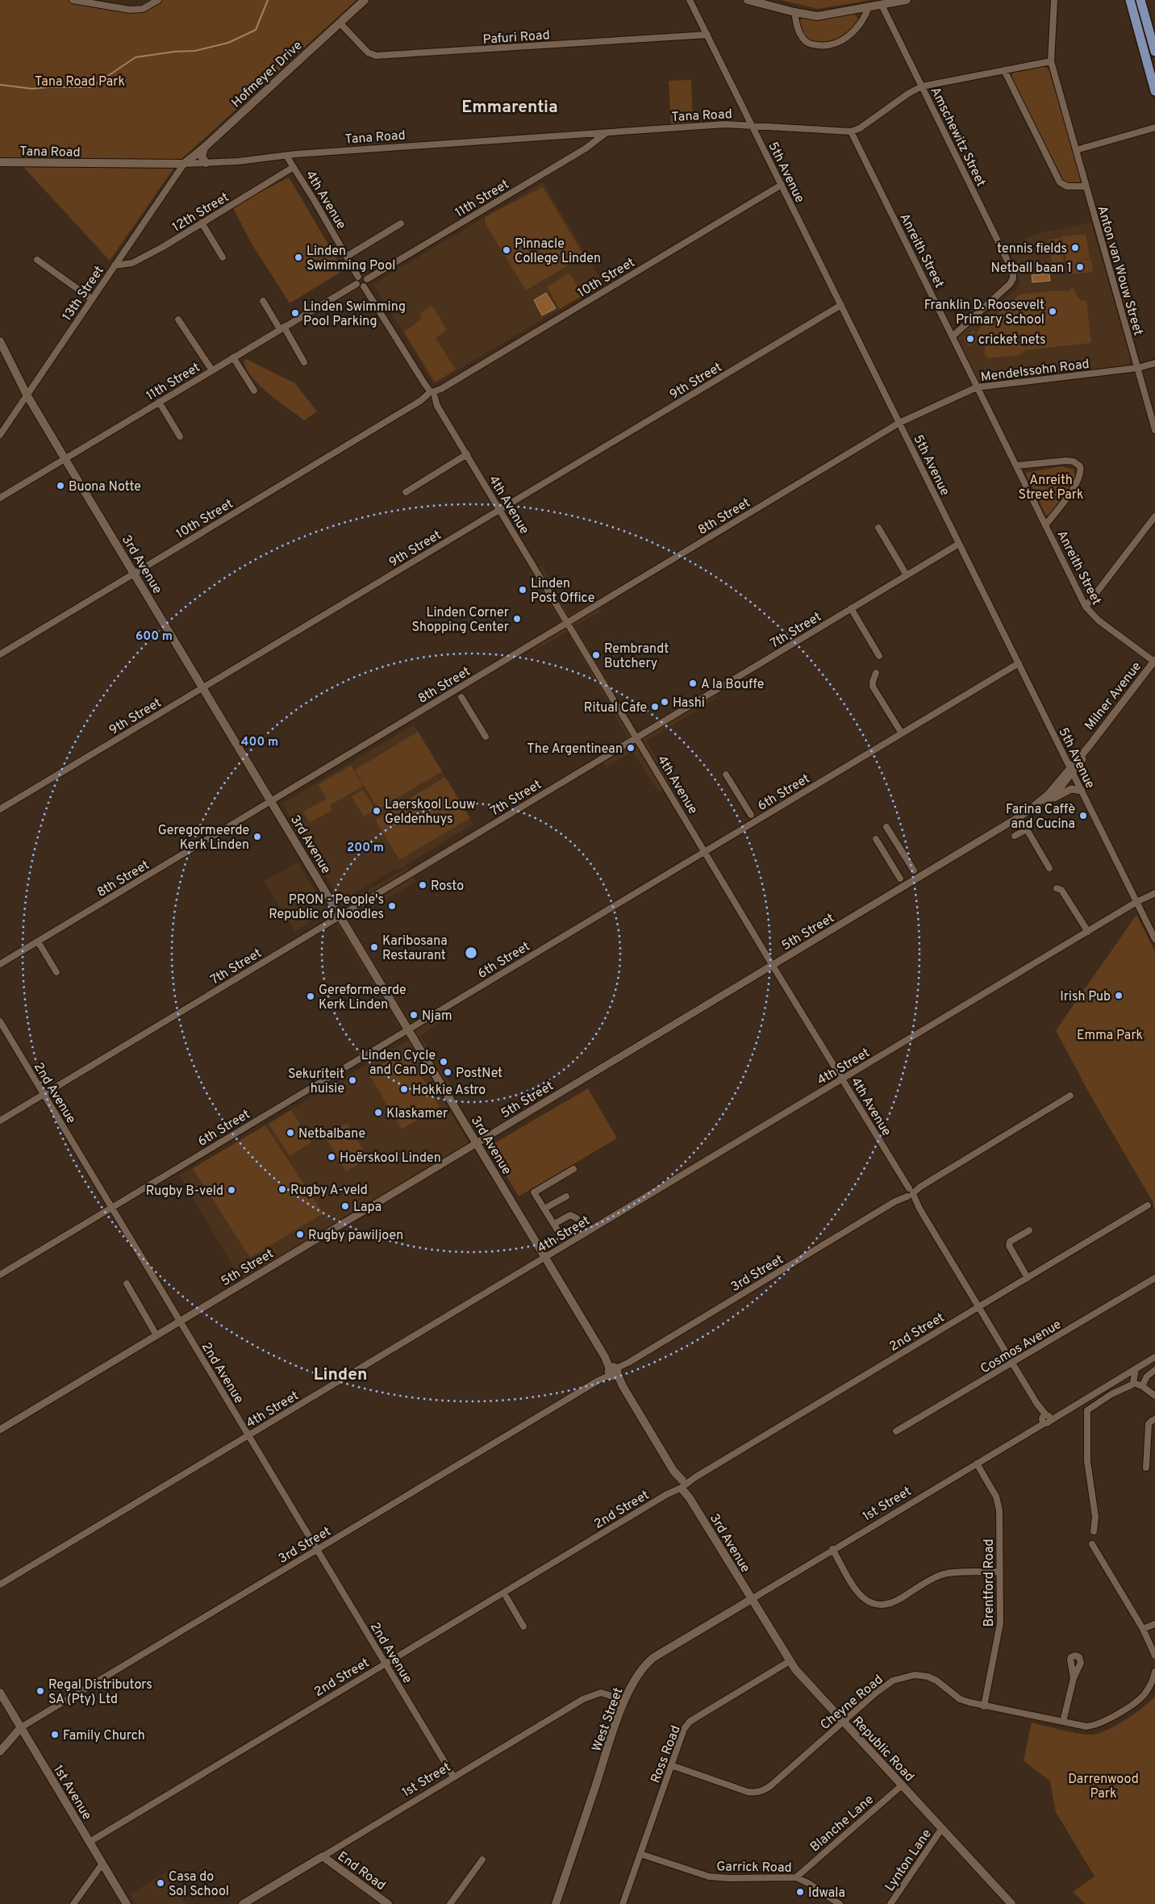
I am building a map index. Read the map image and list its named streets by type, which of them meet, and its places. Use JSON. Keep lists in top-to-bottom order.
{
  "streets": {
    "main road": [
      "Hofmeyer Drive",
      "Tana Road",
      "3rd Avenue",
      "1st Street",
      "West Street",
      "Republic Road",
      "1st Avenue",
      "End Road"
    ],
    "street": [
      "Pafuri Road",
      "Amschewitz Street",
      "5th Avenue",
      "11th Street",
      "4th Avenue",
      "12th Street",
      "Anreith Street",
      "Anton van Wouw Street",
      "10th Street",
      "13th Street",
      "Mendelssohn Road",
      "9th Street",
      "8th Street",
      "7th Street",
      "Milner Avenue",
      "6th Street",
      "5th Street",
      "4th Street",
      "2nd Avenue",
      "3rd Street",
      "2nd Street",
      "Cosmos Avenue",
      "Brentford Road",
      "Cheyne Road",
      "Ross Road",
      "Blanche Lane",
      "Lynton Lane",
      "Garrick Road"
    ]
  },
  "crossings": [
    ["Pafuri Road", "Hofmeyer Drive"],
    ["Pafuri Road", "5th Avenue"],
    ["Hofmeyer Drive", "Tana Road"],
    ["Hofmeyer Drive", "13th Street"],
    ["Tana Road", "5th Avenue"],
    ["Tana Road", "11th Street"],
    ["Tana Road", "4th Avenue"],
    ["Tana Road", "Anreith Street"],
    ["Tana Road", "13th Street"],
    ["Amschewitz Street", "Anreith Street"],
    ["5th Avenue", "10th Street"],
    ["5th Avenue", "Mendelssohn Road"],
    ["5th Avenue", "9th Street"],
    ["5th Avenue", "8th Street"],
    ["5th Avenue", "7th Street"],
    ["5th Avenue", "Milner Avenue"],
    ["5th Avenue", "6th Street"],
    ["5th Avenue", "5th Street"],
    ["5th Avenue", "4th Street"],
    ["11th Street", "4th Avenue"],
    ["11th Street", "3rd Avenue"],
    ["4th Avenue", "12th Street"],
    ["4th Avenue", "10th Street"],
    ["4th Avenue", "9th Street"],
    ["4th Avenue", "8th Street"],
    ["4th Avenue", "7th Street"],
    ["4th Avenue", "6th Street"],
    ["4th Avenue", "5th Street"],
    ["4th Avenue", "4th Street"],
    ["4th Avenue", "3rd Street"],
    ["4th Avenue", "2nd Street"],
    ["4th Avenue", "Cosmos Avenue"],
    ["4th Avenue", "1st Street"],
    ["12th Street", "13th Street"],
    ["Anreith Street", "Mendelssohn Road"],
    ["Anreith Street", "Milner Avenue"],
    ["Anton van Wouw Street", "Mendelssohn Road"],
    ["10th Street", "3rd Avenue"],
    ["13th Street", "3rd Avenue"],
    ["Mendelssohn Road", "8th Street"],
    ["9th Street", "3rd Avenue"],
    ["8th Street", "3rd Avenue"],
    ["3rd Avenue", "7th Street"],
    ["3rd Avenue", "6th Street"],
    ["3rd Avenue", "5th Street"],
    ["3rd Avenue", "4th Street"],
    ["3rd Avenue", "3rd Street"],
    ["3rd Avenue", "2nd Street"],
    ["3rd Avenue", "1st Street"],
    ["3rd Avenue", "West Street"],
    ["3rd Avenue", "Republic Road"],
    ["7th Street", "2nd Avenue"],
    ["Milner Avenue", "5th Street"],
    ["6th Street", "2nd Avenue"],
    ["5th Street", "2nd Avenue"],
    ["4th Street", "2nd Avenue"],
    ["2nd Avenue", "3rd Street"],
    ["2nd Avenue", "2nd Street"],
    ["2nd Avenue", "1st Street"],
    ["3rd Street", "1st Avenue"],
    ["2nd Street", "1st Avenue"],
    ["1st Street", "Brentford Road"],
    ["1st Street", "West Street"],
    ["1st Street", "Republic Road"],
    ["1st Street", "End Road"],
    ["Brentford Road", "Cheyne Road"],
    ["Cheyne Road", "Republic Road"],
    ["Cheyne Road", "Ross Road"],
    ["West Street", "Republic Road"],
    ["Republic Road", "Ross Road"],
    ["Republic Road", "Blanche Lane"],
    ["Republic Road", "Lynton Lane"],
    ["Ross Road", "Garrick Road"],
    ["Blanche Lane", "Garrick Road"]
  ],
  "districts": ["Emmarentia", "Linden"],
  "parks": [
    "Tana Road Park",
    "Anreith Street Park",
    "Emma Park",
    "Darrenwood Park"
  ],
  "places": [
    "tennis fields",
    "Pinnacle College Linden",
    "Linden Swimming Pool",
    "Netball baan 1",
    "Franklin D. Roosevelt Primary School",
    "Linden Swimming Pool Parking",
    "cricket nets",
    "Buona Notte",
    "Linden Post Office",
    "Linden Corner Shopping Center",
    "Rembrandt Butchery",
    "A la Bouffe",
    "Hashi",
    "Ritual Cafe",
    "The Argentinean",
    "Laerskool Louw Geldenhuys",
    "Farina Caffè and Cucina",
    "Geregormeerde Kerk Linden",
    "Rosto",
    "PRON - People's Republic of Noodles",
    "Karibosana Restaurant",
    "Irish Pub",
    "Gereformeerde Kerk Linden",
    "Njam",
    "Linden Cycle and Can Do",
    "PostNet",
    "Sekuriteit huisie",
    "Hokkie Astro",
    "Klaskamer",
    "Netbalbane",
    "Hoërskool Linden",
    "Rugby A-veld",
    "Rugby B-veld",
    "Lapa",
    "Rugby pawiljoen",
    "Regal Distributors SA (Pty) Ltd",
    "Family Church",
    "Casa do Sol School",
    "Idwala"
  ],
  "rings": ["600 m", "400 m", "200 m"]
}
